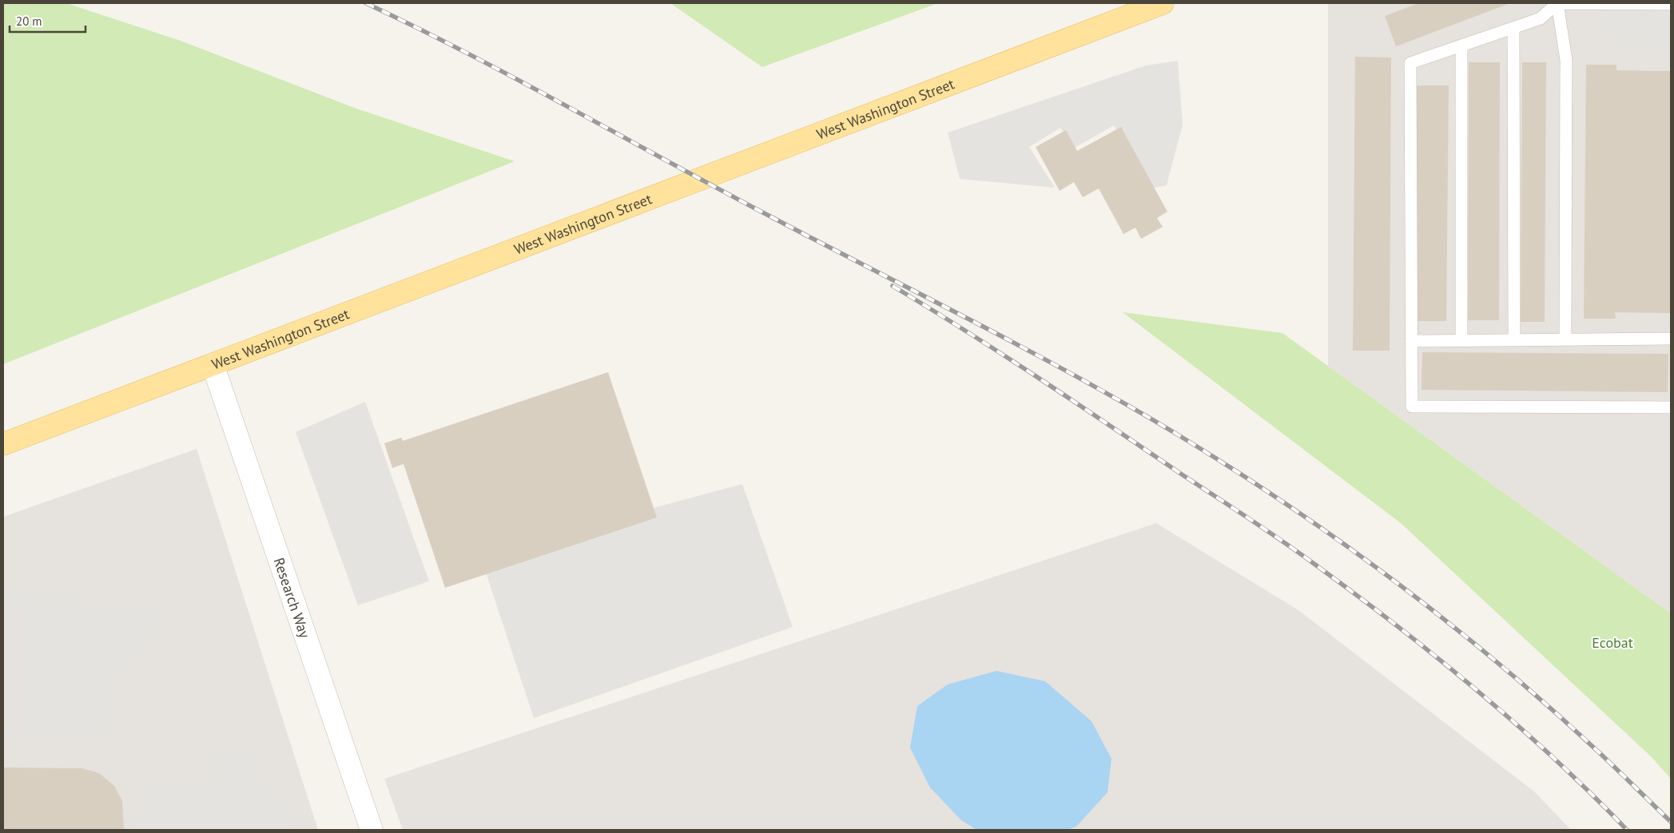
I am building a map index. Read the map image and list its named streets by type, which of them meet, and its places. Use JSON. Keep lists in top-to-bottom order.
{
  "streets": {
    "main road": ["West Washington Street"],
    "street": ["Research Way"]
  },
  "crossings": [
    ["West Washington Street", "Research Way"]
  ],
  "parks": ["Ecobat"],
  "scale_bar": "20 m"
}
